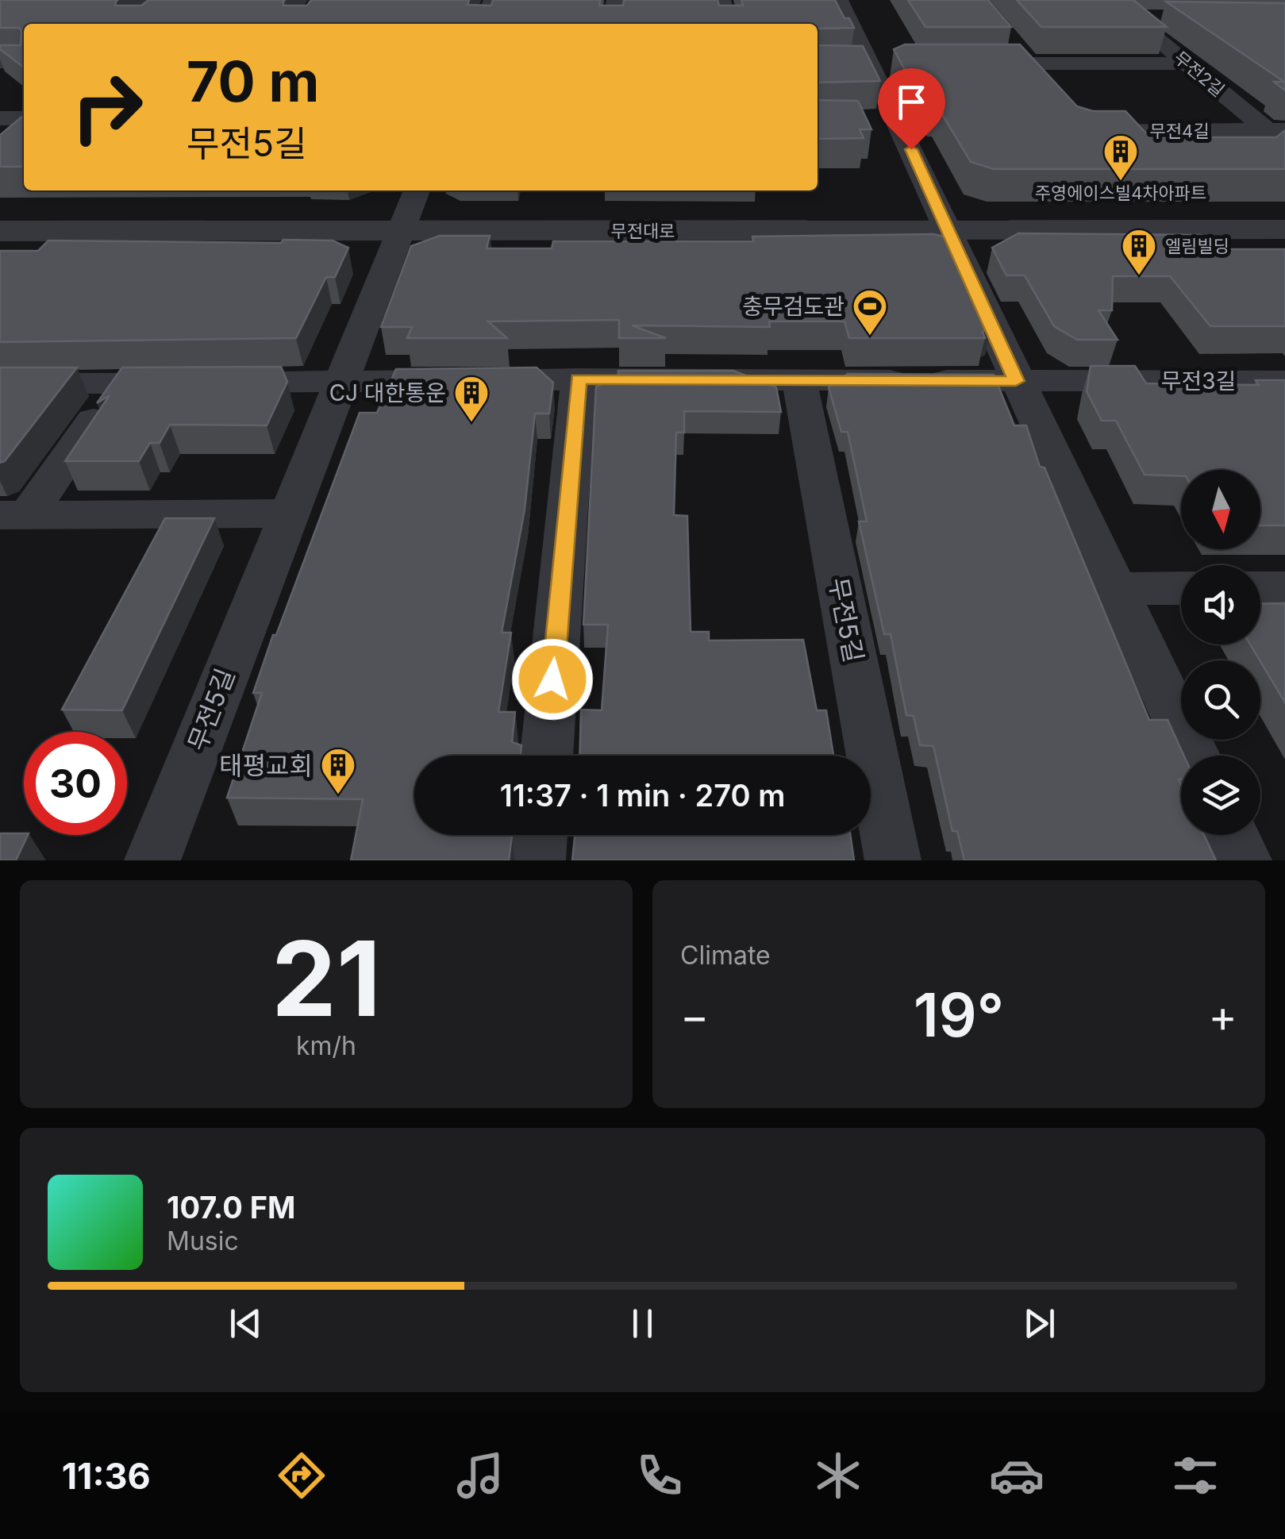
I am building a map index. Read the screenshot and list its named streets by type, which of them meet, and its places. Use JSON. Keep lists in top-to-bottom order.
{
  "streets": {
    "street": [
      "무전2길",
      "무전4길",
      "무전대로",
      "무전3길",
      "무전5길"
    ]
  },
  "crossings": [
    ["무전2길", "무전4길"],
    ["무전대로", "무전5길"]
  ],
  "places": {
    "building": [
      "주영에이스빌4차아파트",
      "엘림빌딩",
      "CJ 대한통운",
      "태평교회"
    ],
    "sports": ["충무검도관"]
  },
  "north": "bottom",
  "page": {
    "turn": ["70 m", "무전5길"],
    "limit": "30",
    "trip": "11:37 · 1 min · 270 m",
    "tile": [
      ["21", "km/h"],
      "Climate"
    ],
    "heat": ["−", "19°", "+"],
    "song": ["107.0 FM", "Music"],
    "tabs": "11:36"
  }
}
